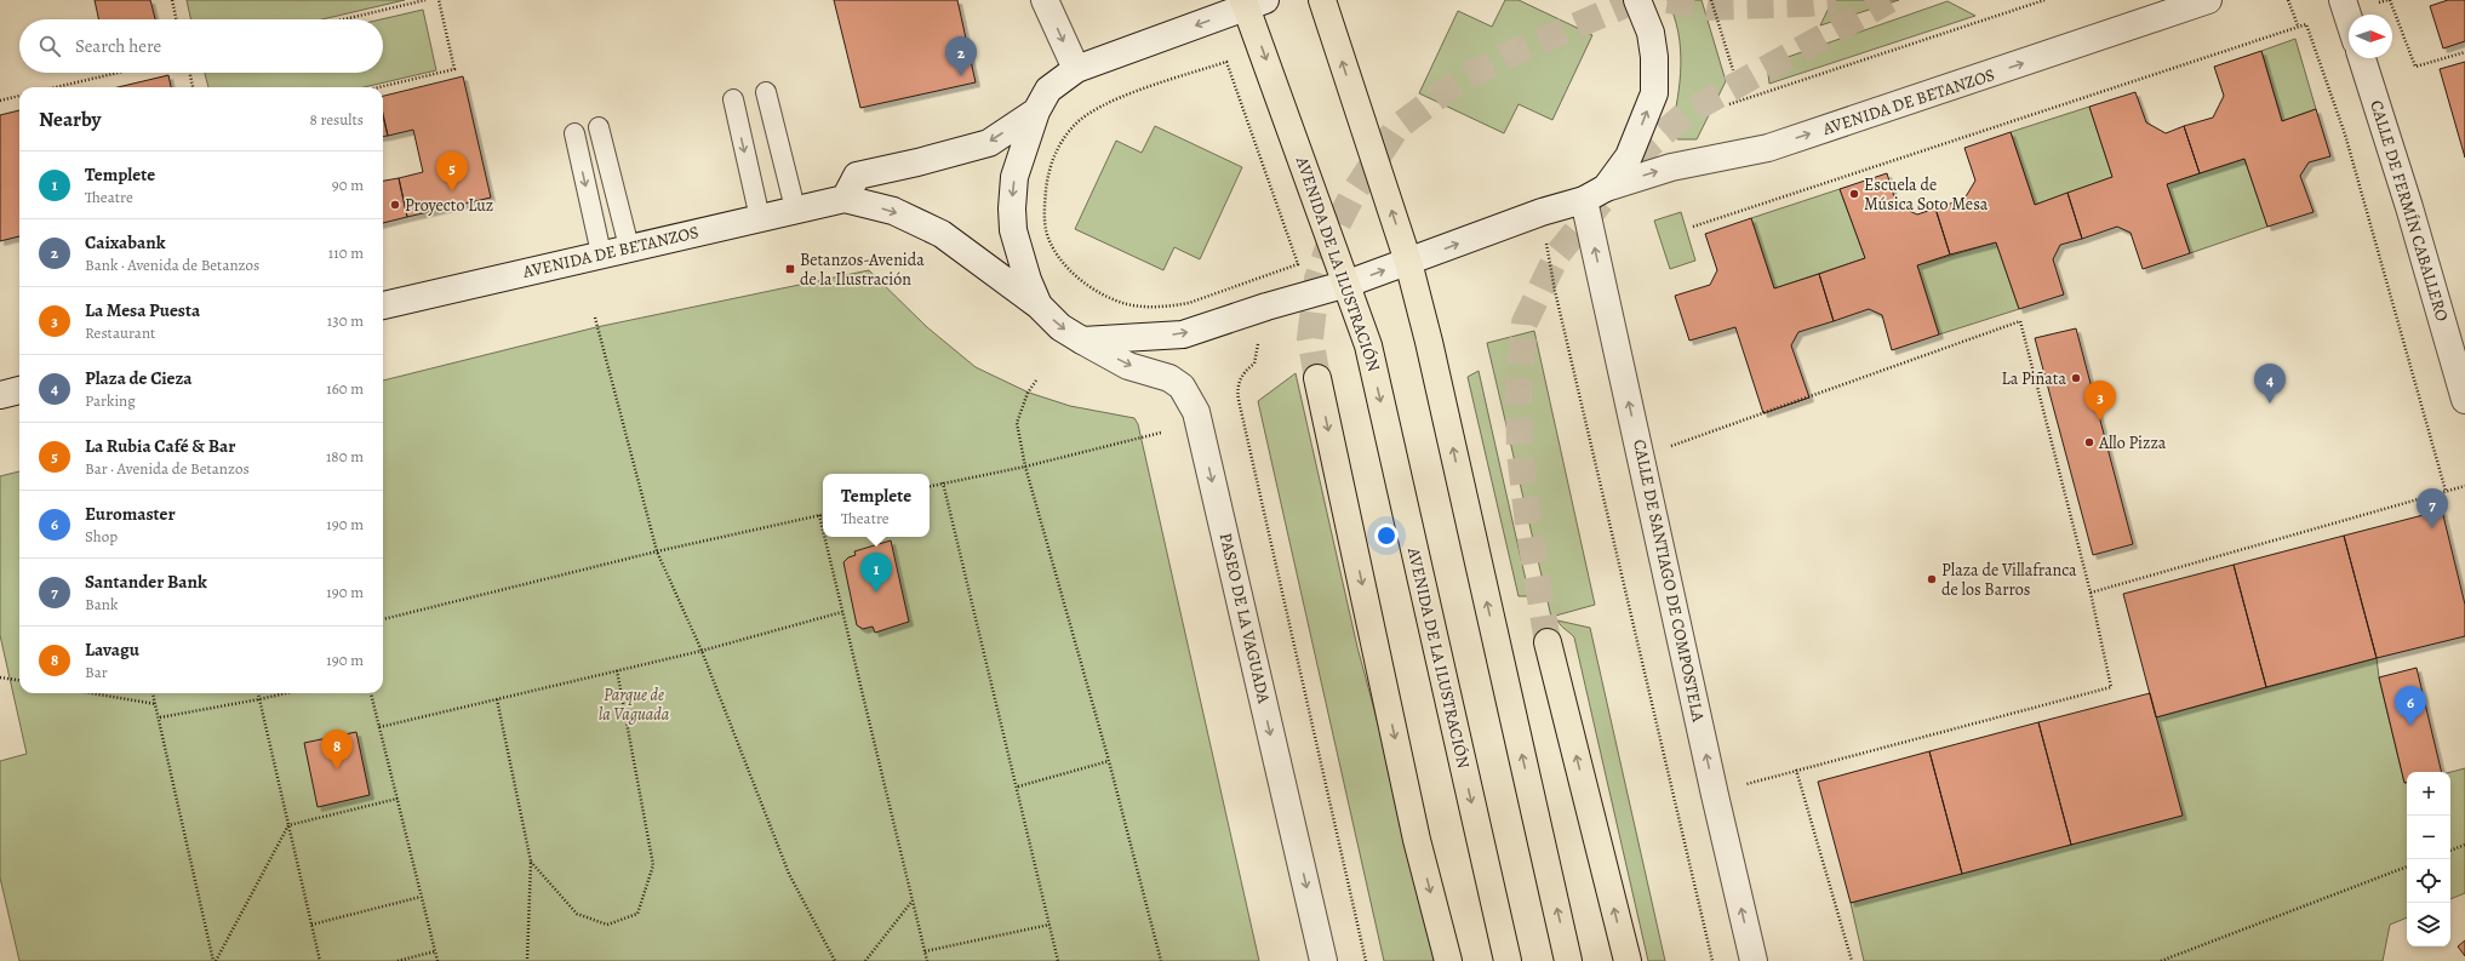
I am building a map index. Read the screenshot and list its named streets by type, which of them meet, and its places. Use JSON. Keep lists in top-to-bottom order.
{
  "streets": {
    "highway": ["AVENIDA DE LA ILUSTRACIÓN"],
    "street": [
      "AVENIDA DE BETANZOS",
      "CALLE DE FERMÍN CABALLERO",
      "CALLE DE SANTIAGO DE COMPOSTELA",
      "PASEO DE LA VAGUADA"
    ]
  },
  "crossings": [
    ["AVENIDA DE BETANZOS", "AVENIDA DE LA ILUSTRACIÓN"],
    ["AVENIDA DE BETANZOS", "CALLE DE SANTIAGO DE COMPOSTELA"],
    ["AVENIDA DE BETANZOS", "PASEO DE LA VAGUADA"]
  ],
  "one_way": ["AVENIDA DE BETANZOS", "CALLE DE SANTIAGO DE COMPOSTELA", "PASEO DE LA VAGUADA"],
  "parks": ["Parque de la Vaguada"],
  "places": {
    "other": [
      "Escuela de Música Soto Mesa",
      "Proyecto Luz",
      "La Piñata",
      "Allo Pizza",
      "Plaza de Villafranca de los Barros"
    ],
    "transit": ["Betanzos-Avenida de la Ilustración"]
  },
  "north": "right",
  "page": {
    "search": "Search here",
    "pins": [
      "2",
      "5",
      "4",
      "3",
      "7",
      "1",
      "6",
      "8"
    ],
    "heading": ["Nearby", "8 results"],
    "list": [
      {
        "mark": "1",
        "name": "Templete",
        "note": "Theatre",
        "value": "90 m"
      },
      {
        "mark": "2",
        "name": "Caixabank",
        "note": "Bank · Avenida de Betanzos",
        "value": "110 m"
      },
      {
        "mark": "3",
        "name": "La Mesa Puesta",
        "note": "Restaurant",
        "value": "130 m"
      },
      {
        "mark": "4",
        "name": "Plaza de Cieza",
        "note": "Parking",
        "value": "160 m"
      },
      {
        "mark": "5",
        "name": "La Rubia Café & Bar",
        "note": "Bar · Avenida de Betanzos",
        "value": "180 m"
      },
      {
        "mark": "6",
        "name": "Euromaster",
        "note": "Shop",
        "value": "190 m"
      },
      {
        "mark": "7",
        "name": "Santander Bank",
        "note": "Bank",
        "value": "190 m"
      },
      {
        "mark": "8",
        "name": "Lavagu",
        "note": "Bar",
        "value": "190 m"
      }
    ],
    "popup": ["Templete", "Theatre"],
    "map_buttons": ["+", "−"]
  }
}
